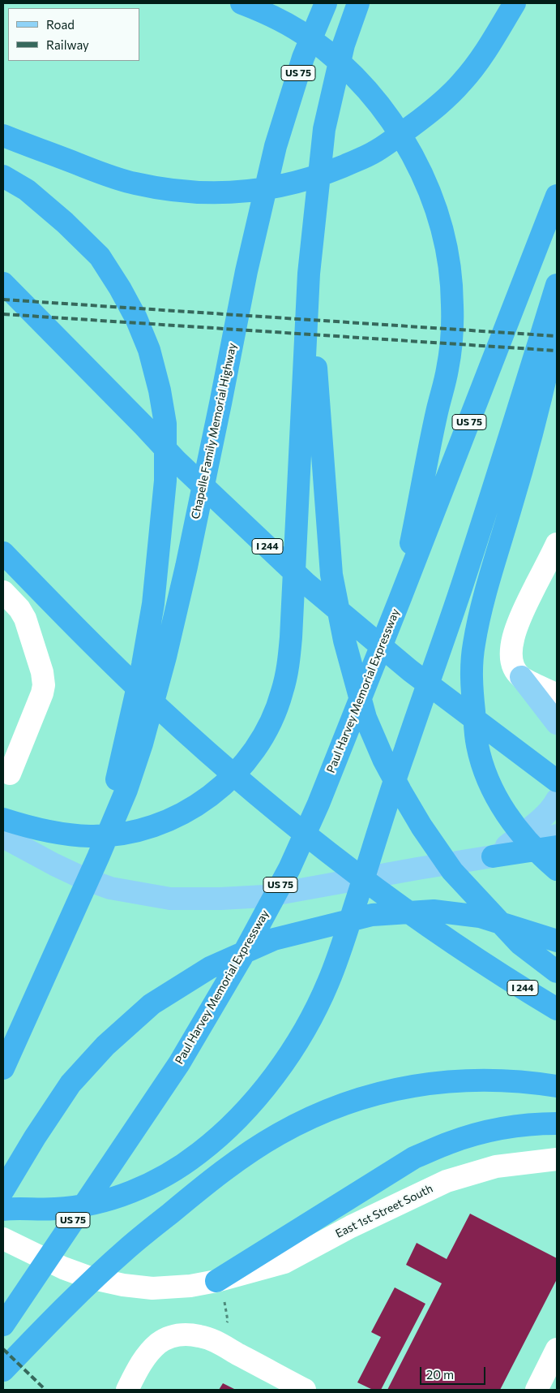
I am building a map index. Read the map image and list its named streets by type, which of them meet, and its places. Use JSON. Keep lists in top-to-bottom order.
{
  "streets": {
    "highway": [
      "US 75",
      "Chapelle Family Memorial Highway",
      "I 244",
      "Paul Harvey Memorial Expressway"
    ],
    "street": ["East 1st Street South"]
  },
  "crossings": [
    ["US 75", "Chapelle Family Memorial Highway"],
    ["US 75", "Paul Harvey Memorial Expressway"]
  ],
  "legend": ["Road", "Railway"],
  "scale_bar": "20 m"
}
